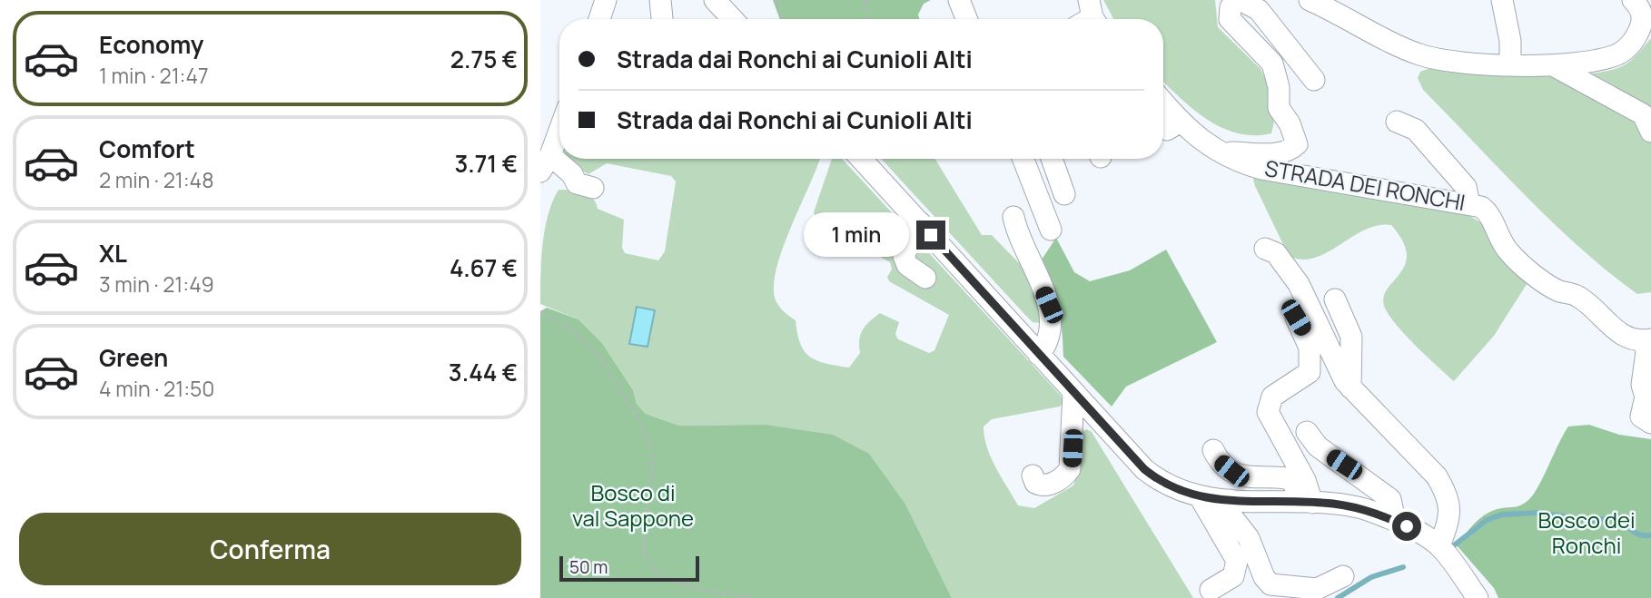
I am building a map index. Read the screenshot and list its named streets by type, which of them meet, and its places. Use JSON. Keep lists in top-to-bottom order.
{
  "streets": {
    "street": ["STRADA DEI RONCHI"]
  },
  "parks": ["Bosco di val Sappone", "Bosco dei Ronchi"],
  "scale_bar": "50 m",
  "page": {
    "list": [
      {
        "name": "Economy",
        "note": "1 min · 21:47",
        "value": "2.75 €"
      },
      {
        "name": "Comfort",
        "note": "2 min · 21:48",
        "value": "3.71 €"
      },
      {
        "name": "XL",
        "note": "3 min · 21:49",
        "value": "4.67 €"
      },
      {
        "name": "Green",
        "note": "4 min · 21:50",
        "value": "3.44 €"
      }
    ],
    "banner": ["Strada dai Ronchi ai Cunioli Alti", "Strada dai Ronchi ai Cunioli Alti"],
    "bubble": "1 min",
    "buttons": "Conferma",
    "scale": "50 m"
  }
}
